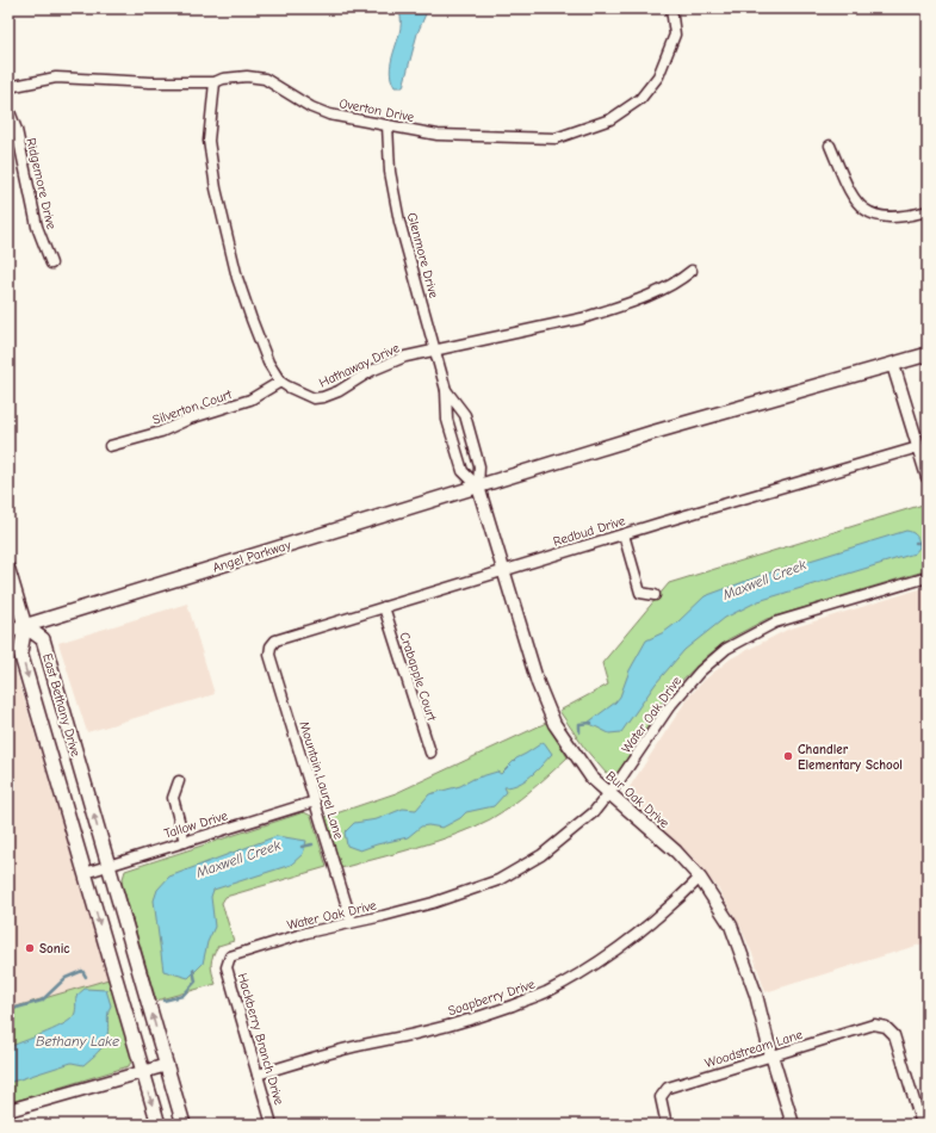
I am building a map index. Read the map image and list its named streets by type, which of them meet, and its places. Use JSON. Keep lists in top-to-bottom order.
{
  "streets": {
    "main road": ["Angel Parkway", "East Bethany Drive"],
    "street": [
      "Overton Drive",
      "Ridgemore Drive",
      "Glenmore Drive",
      "Hathaway Drive",
      "Silverton Court",
      "Redbud Drive",
      "Crabapple Court",
      "Water Oak Drive",
      "Mountain Laurel Lane",
      "Bur Oak Drive",
      "Tallow Drive",
      "Soapberry Drive",
      "Hackberry Branch Drive",
      "Woodstream Lane"
    ]
  },
  "crossings": [
    ["Overton Drive", "Glenmore Drive"],
    ["Glenmore Drive", "Hathaway Drive"],
    ["Glenmore Drive", "Angel Parkway"],
    ["Glenmore Drive", "Bur Oak Drive"],
    ["Hathaway Drive", "Silverton Court"],
    ["Redbud Drive", "Crabapple Court"],
    ["Redbud Drive", "Mountain Laurel Lane"],
    ["Redbud Drive", "Bur Oak Drive"],
    ["Angel Parkway", "East Bethany Drive"],
    ["Angel Parkway", "Bur Oak Drive"],
    ["East Bethany Drive", "Tallow Drive"],
    ["Water Oak Drive", "Mountain Laurel Lane"],
    ["Water Oak Drive", "Bur Oak Drive"],
    ["Water Oak Drive", "Hackberry Branch Drive"],
    ["Mountain Laurel Lane", "Tallow Drive"],
    ["Bur Oak Drive", "Soapberry Drive"],
    ["Bur Oak Drive", "Woodstream Lane"],
    ["Soapberry Drive", "Hackberry Branch Drive"]
  ],
  "water": ["Maxwell Creek", "Bethany Lake"],
  "places": ["Chandler Elementary School", "Sonic"]
}
